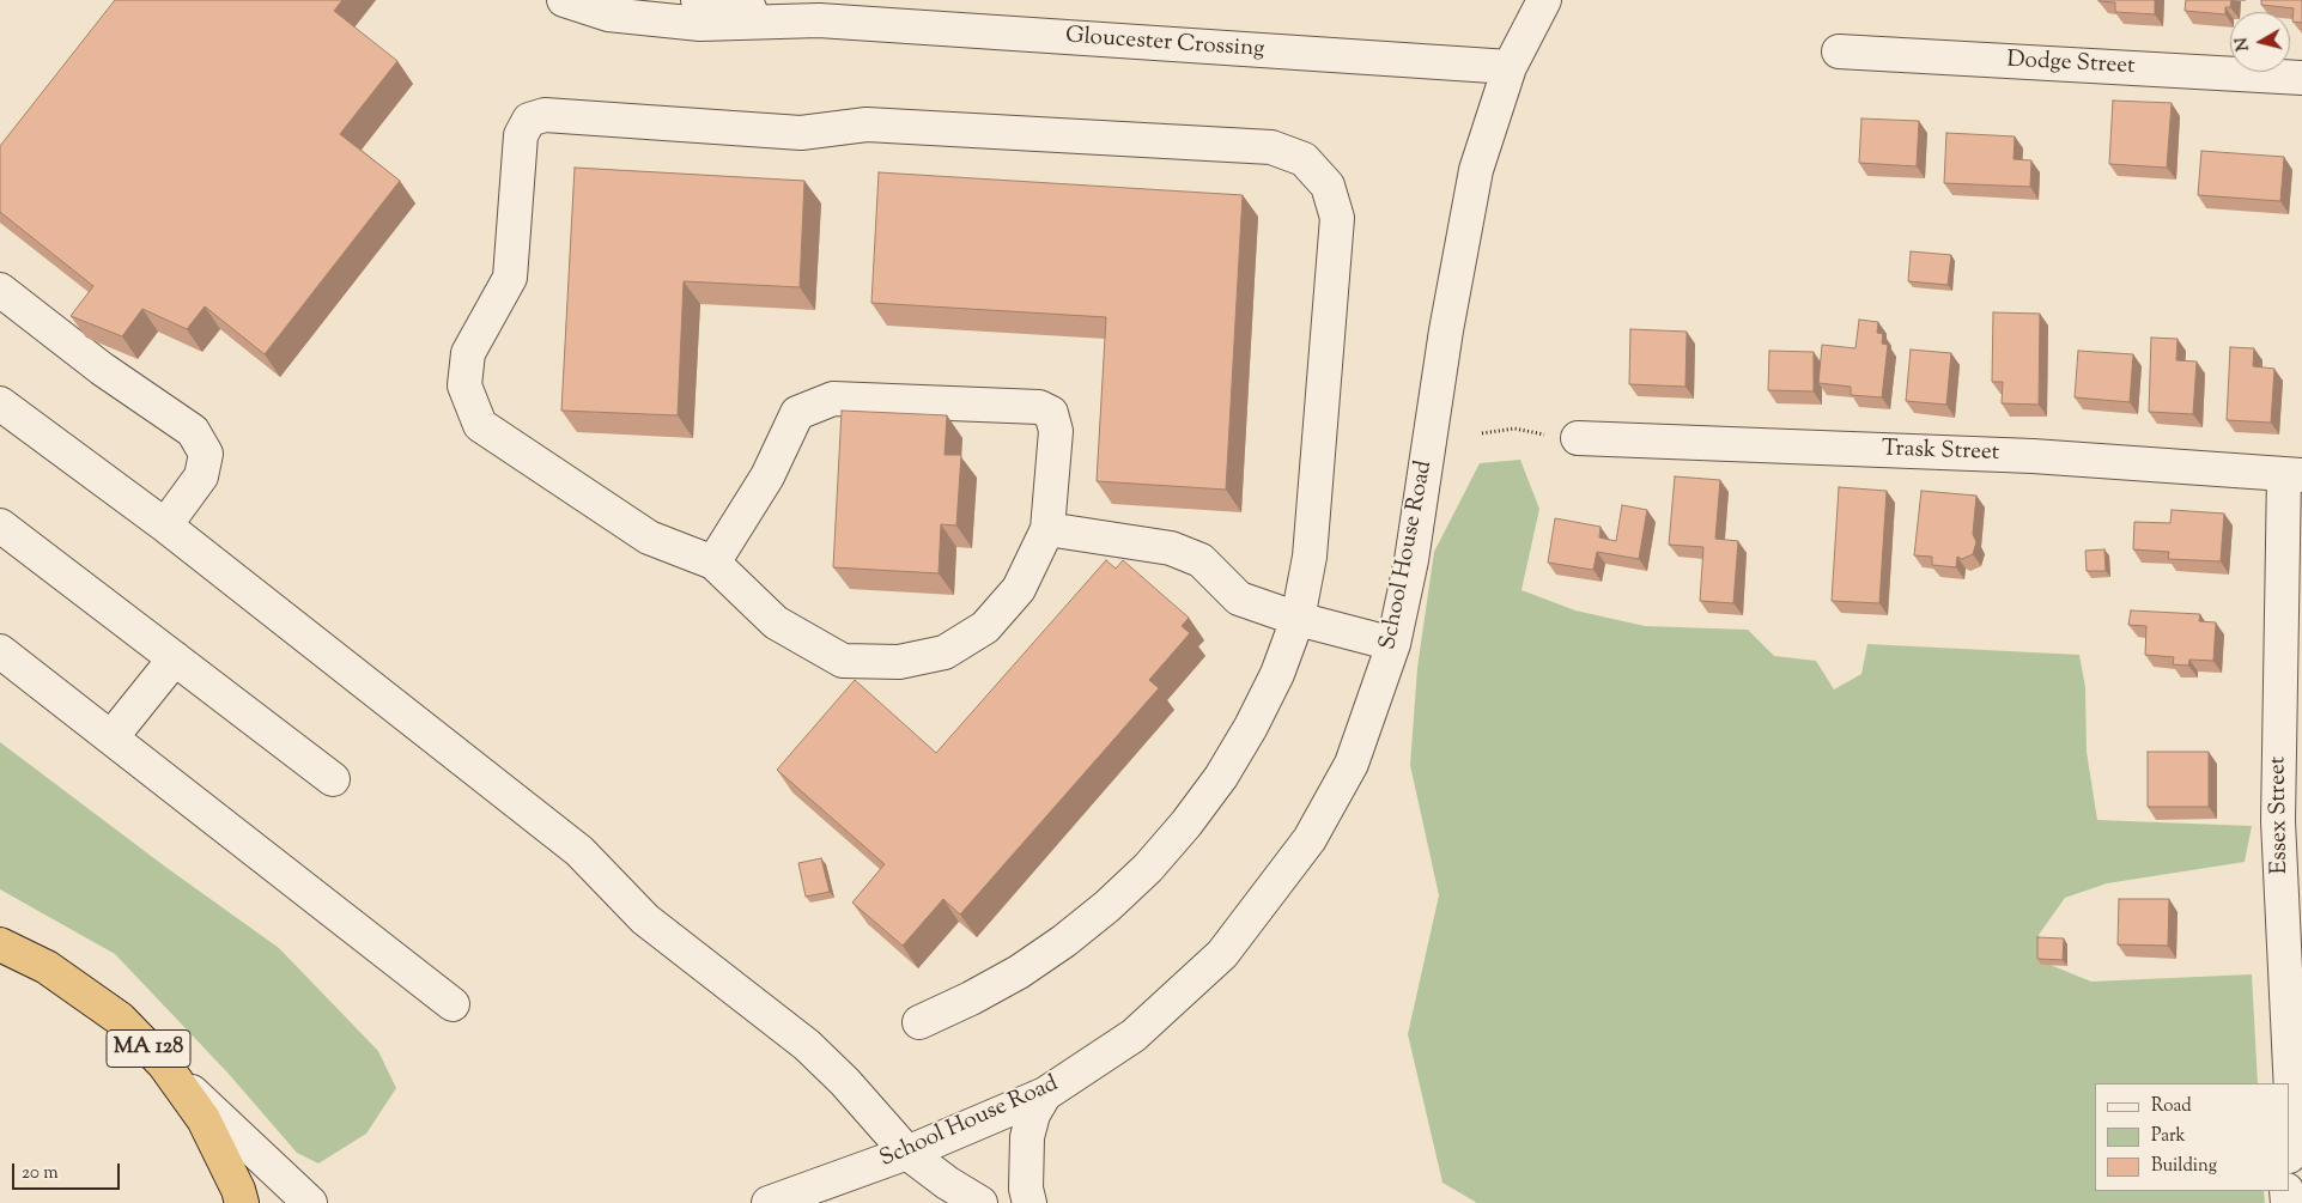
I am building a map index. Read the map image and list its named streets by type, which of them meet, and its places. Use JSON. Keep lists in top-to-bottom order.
{
  "streets": {
    "highway": ["MA 128"],
    "street": [
      "Gloucester Crossing",
      "Dodge Street",
      "Trask Street",
      "School House Road",
      "Essex Street"
    ]
  },
  "crossings": [
    ["Gloucester Crossing", "School House Road"],
    ["Trask Street", "Essex Street"]
  ],
  "legend": ["Road", "Park", "Building"],
  "scale_bar": "20 m",
  "north": "left"
}
